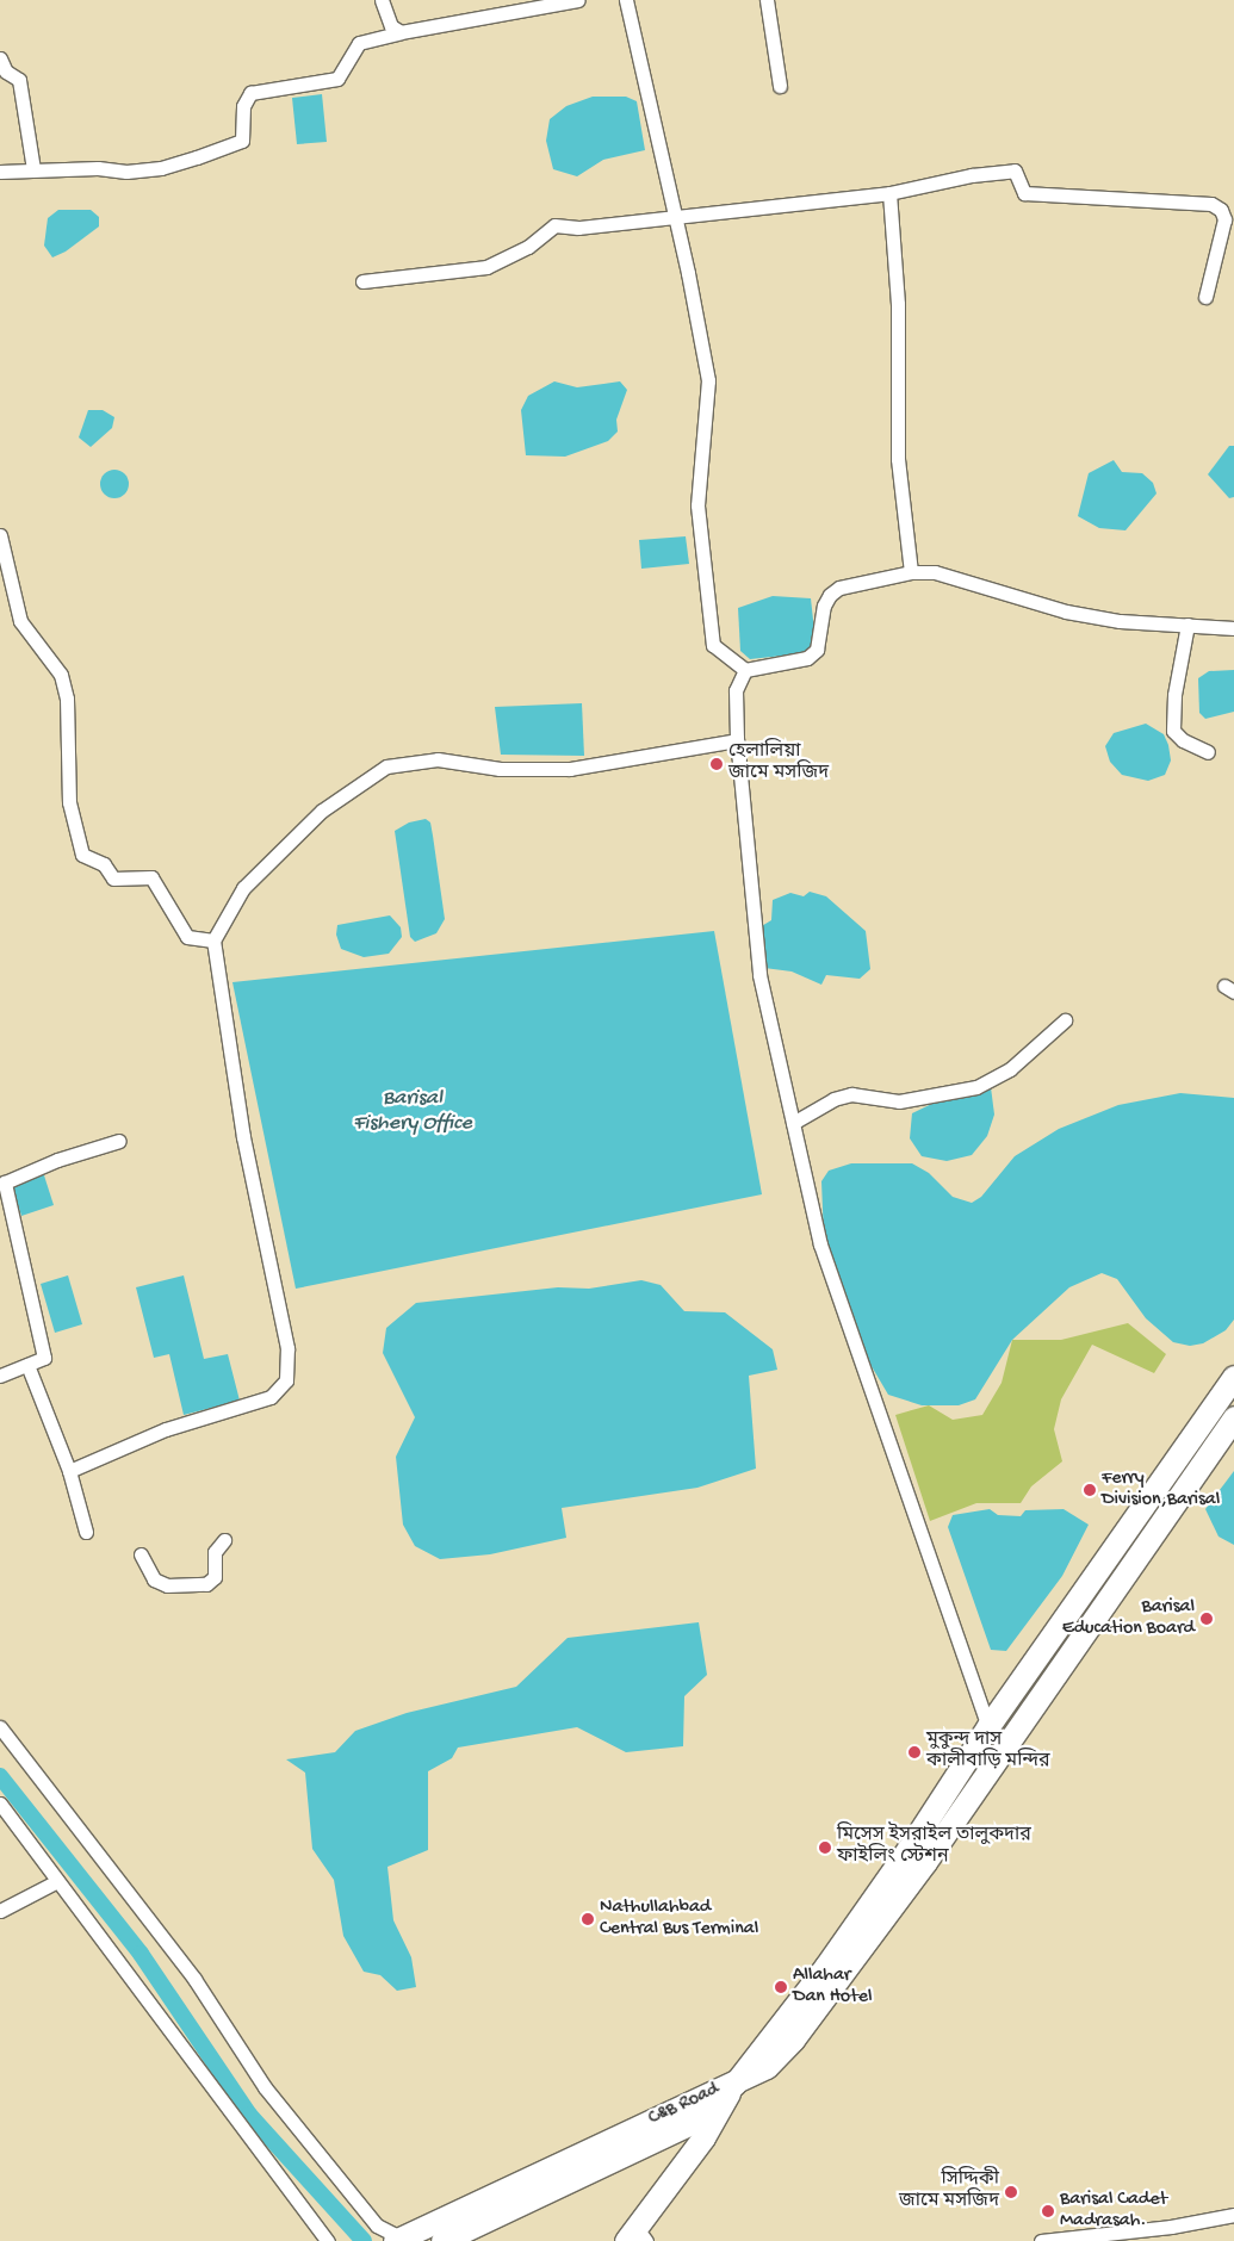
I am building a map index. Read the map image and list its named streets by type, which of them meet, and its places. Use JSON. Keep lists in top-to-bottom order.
{
  "streets": {
    "main road": ["C&B Road"]
  },
  "water": ["Barisal Fishery Office"],
  "places": [
    "হেলালিয়া জামে মসজিদ",
    "Ferry Division,Barisal",
    "Barisal Education Board",
    "মুকুন্দ দাস কালীবাড়ি মন্দির",
    "মিসেস ইসরাইল তালুকদার ফাইলিং স্টেশন",
    "Nathullahbad Central Bus Terminal",
    "Allahar Dan Hotel",
    "সিদ্দিকী জামে মসজিদ",
    "Barisal Cadet Madrasah."
  ]
}
